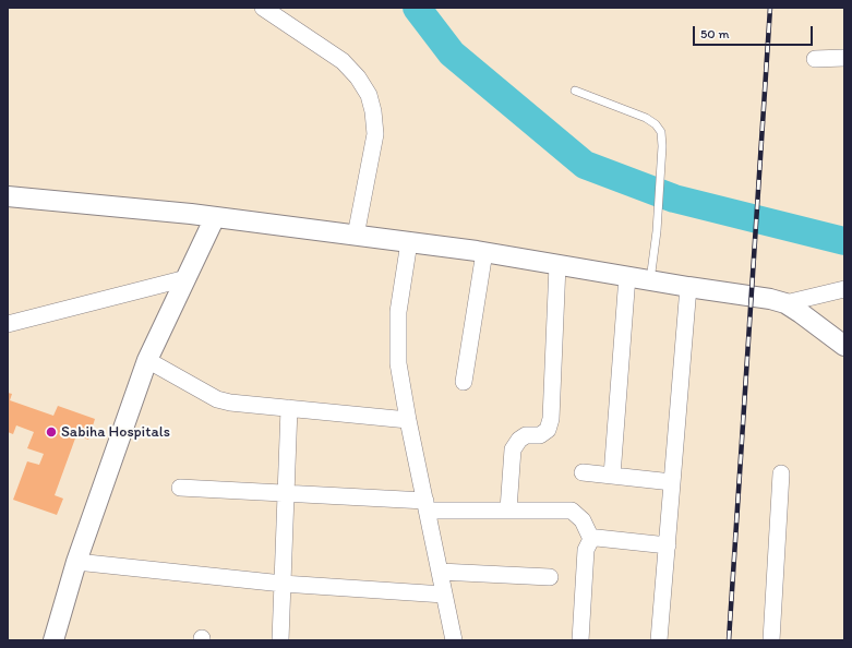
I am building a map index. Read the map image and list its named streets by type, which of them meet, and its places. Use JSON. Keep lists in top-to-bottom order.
{
  "places": ["Sabiha Hospitals"],
  "scale_bar": "50 m"
}
